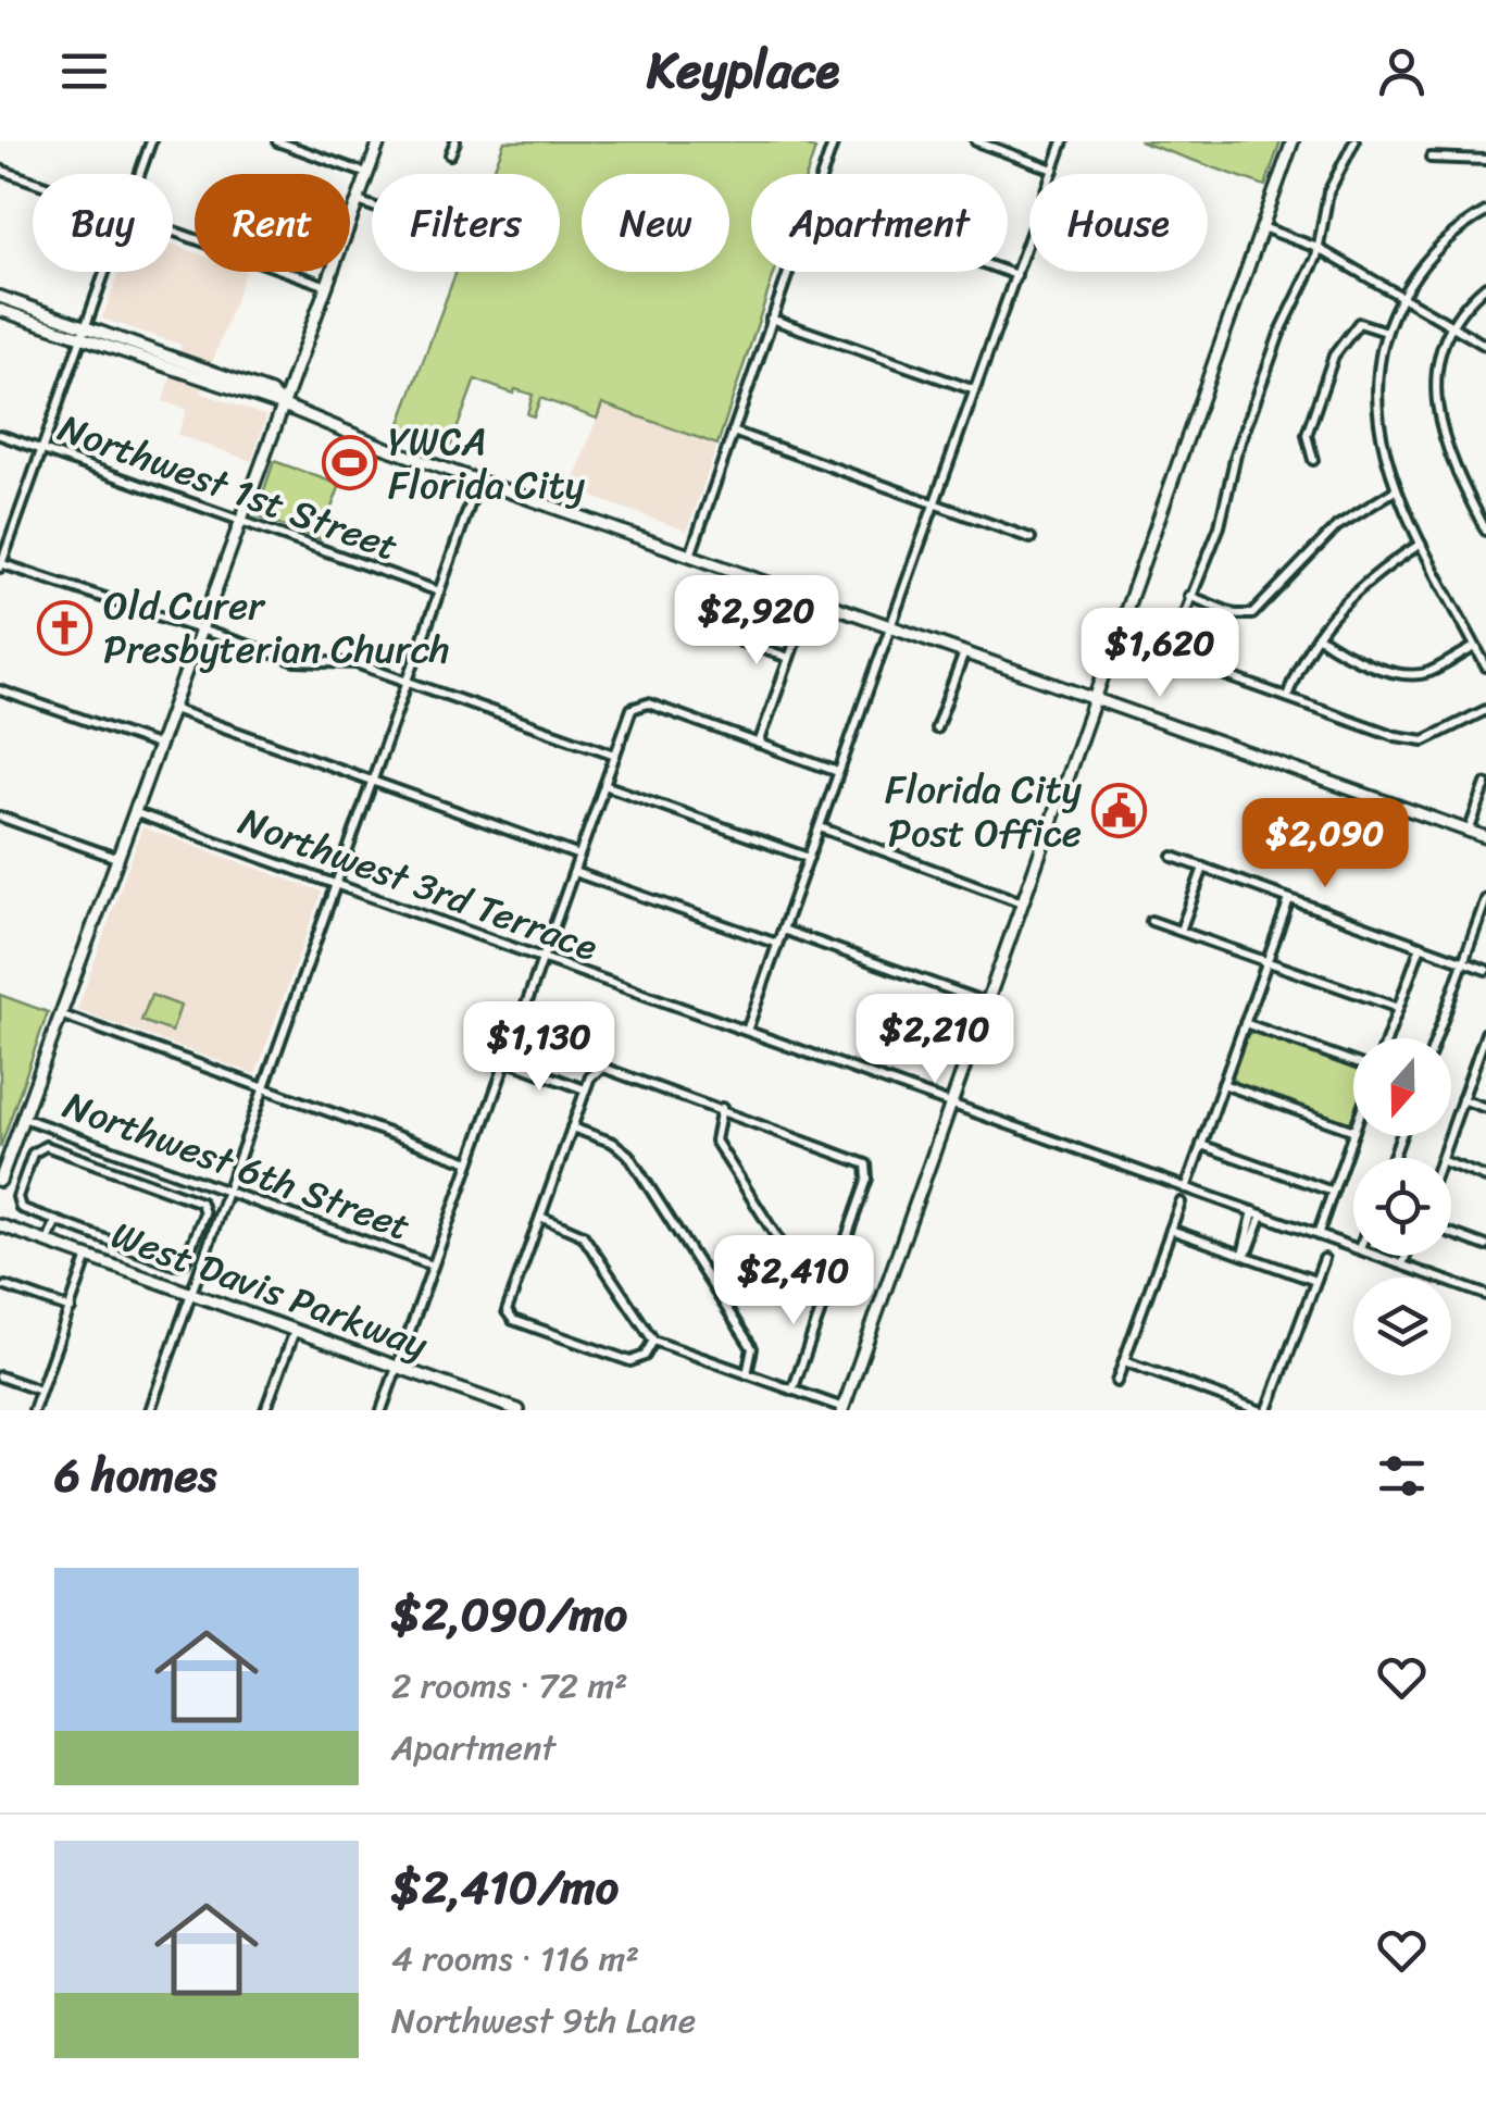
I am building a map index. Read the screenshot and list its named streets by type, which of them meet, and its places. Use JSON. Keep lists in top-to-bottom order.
{
  "streets": {
    "street": [
      "Northwest 1st Street",
      "Northwest 3rd Terrace",
      "Northwest 6th Street",
      "West Davis Parkway"
    ]
  },
  "places": {
    "sports": ["YWCA Florida City"],
    "church": ["Old Curer Presbyterian Church"],
    "public building": ["Florida City Post Office"]
  },
  "north": "bottom",
  "page": {
    "header": "Keyplace",
    "chip": [
      "Buy",
      "Rent",
      "Filters",
      "New",
      "Apartment",
      "House"
    ],
    "price": [
      "$2,920",
      "$1,620",
      "$2,090",
      "$2,210",
      "$1,130",
      "$2,410"
    ],
    "heading": "6 homes",
    "list": [
      {
        "name": "$2,090/mo",
        "note": "2 rooms · 72 m² · Apartment"
      },
      {
        "name": "$2,410/mo",
        "note": "4 rooms · 116 m² · Northwest 9th Lane"
      }
    ]
  }
}
